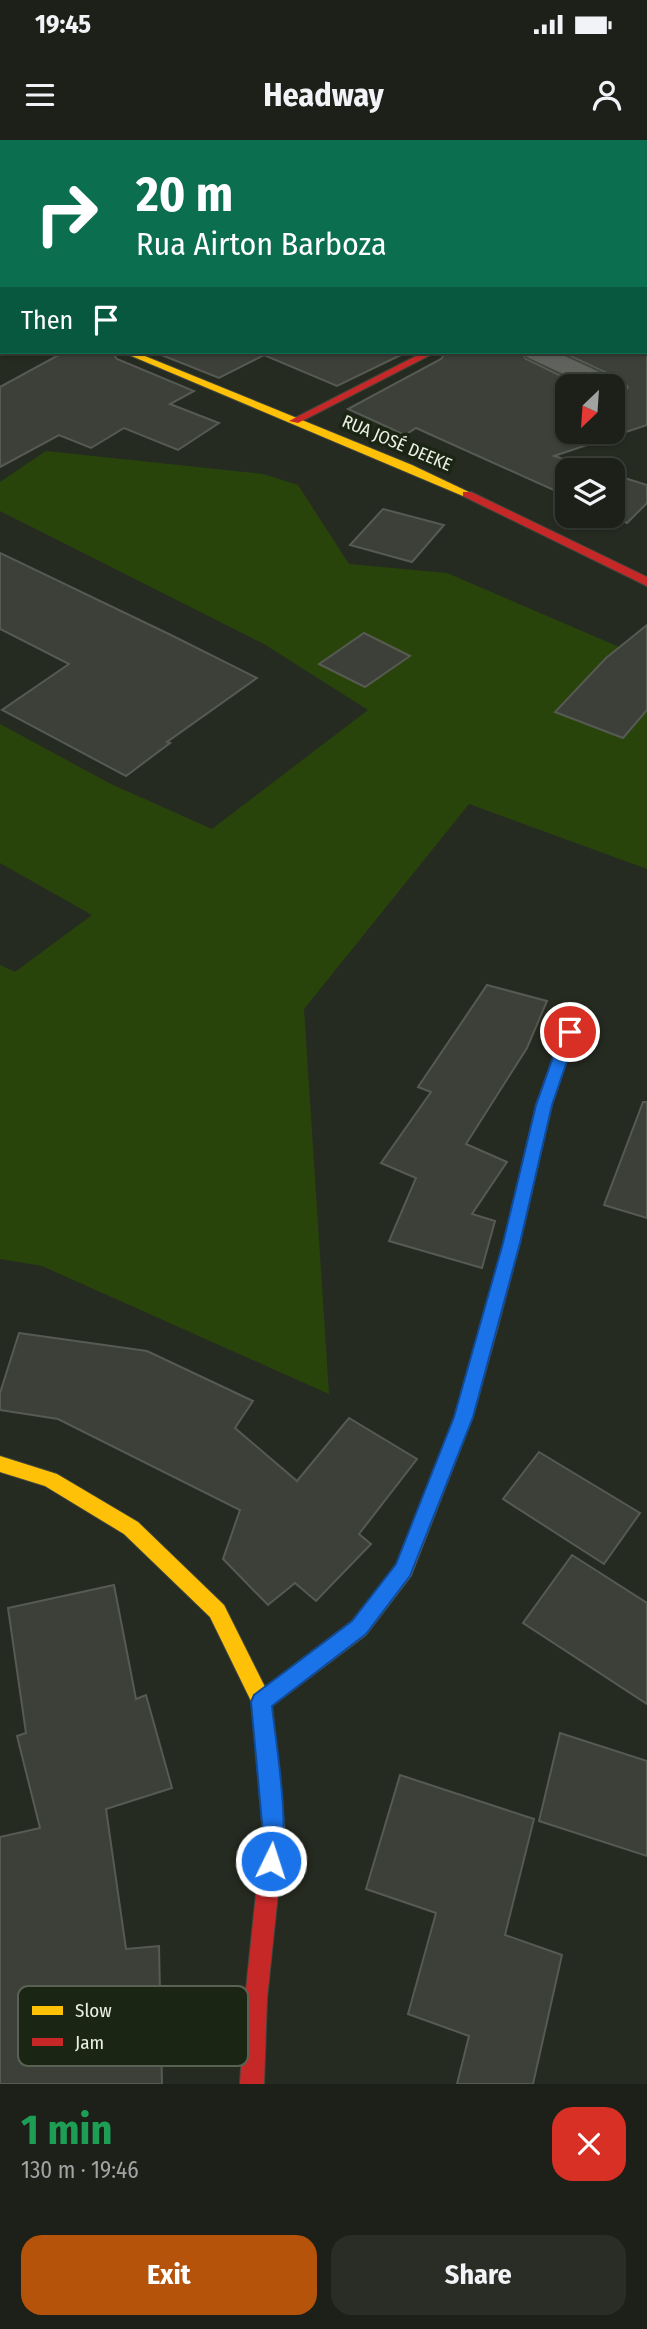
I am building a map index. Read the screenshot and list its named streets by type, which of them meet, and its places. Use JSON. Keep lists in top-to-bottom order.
{
  "streets": {
    "street": ["RUA JOSÉ DEEKE"]
  },
  "legend": ["Slow", "Jam"],
  "north": "bottom left",
  "page": {
    "status": "19:45",
    "header": "Headway",
    "turn": ["20 m", "Rua Airton Barboza"],
    "then": "Then",
    "heading": ["1 min", "130 m · 19:46"],
    "buttons": ["Exit", "Share"]
  }
}
